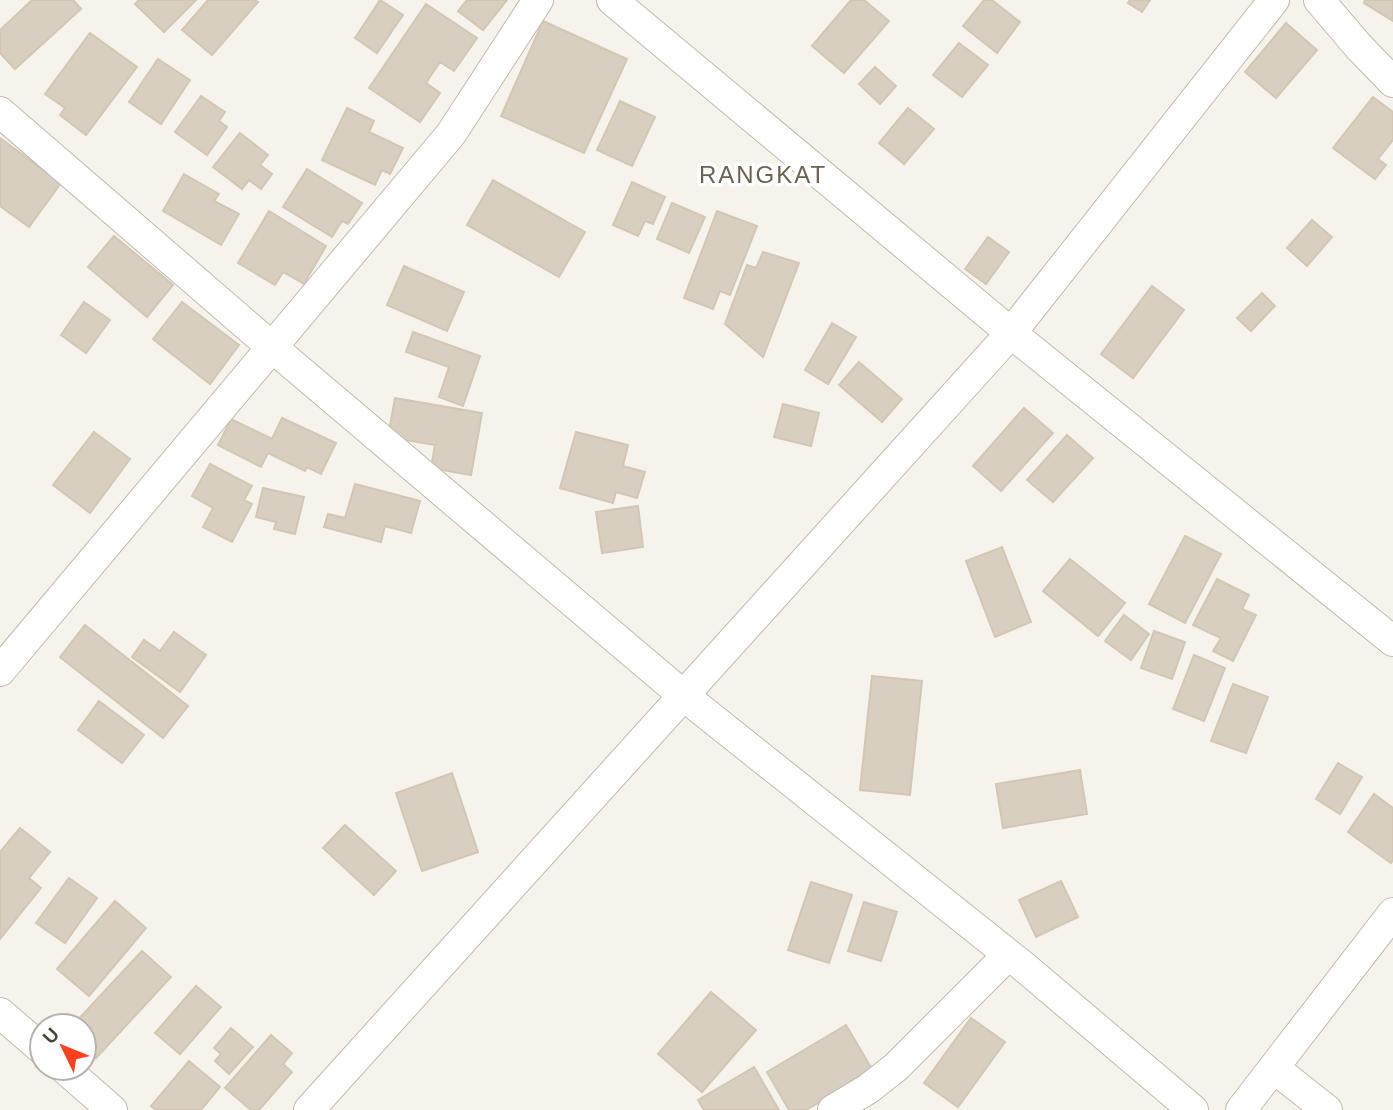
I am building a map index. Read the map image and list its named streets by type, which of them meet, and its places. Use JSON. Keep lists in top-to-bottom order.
{
  "districts": ["RANGKAT"],
  "north": "top left"
}
